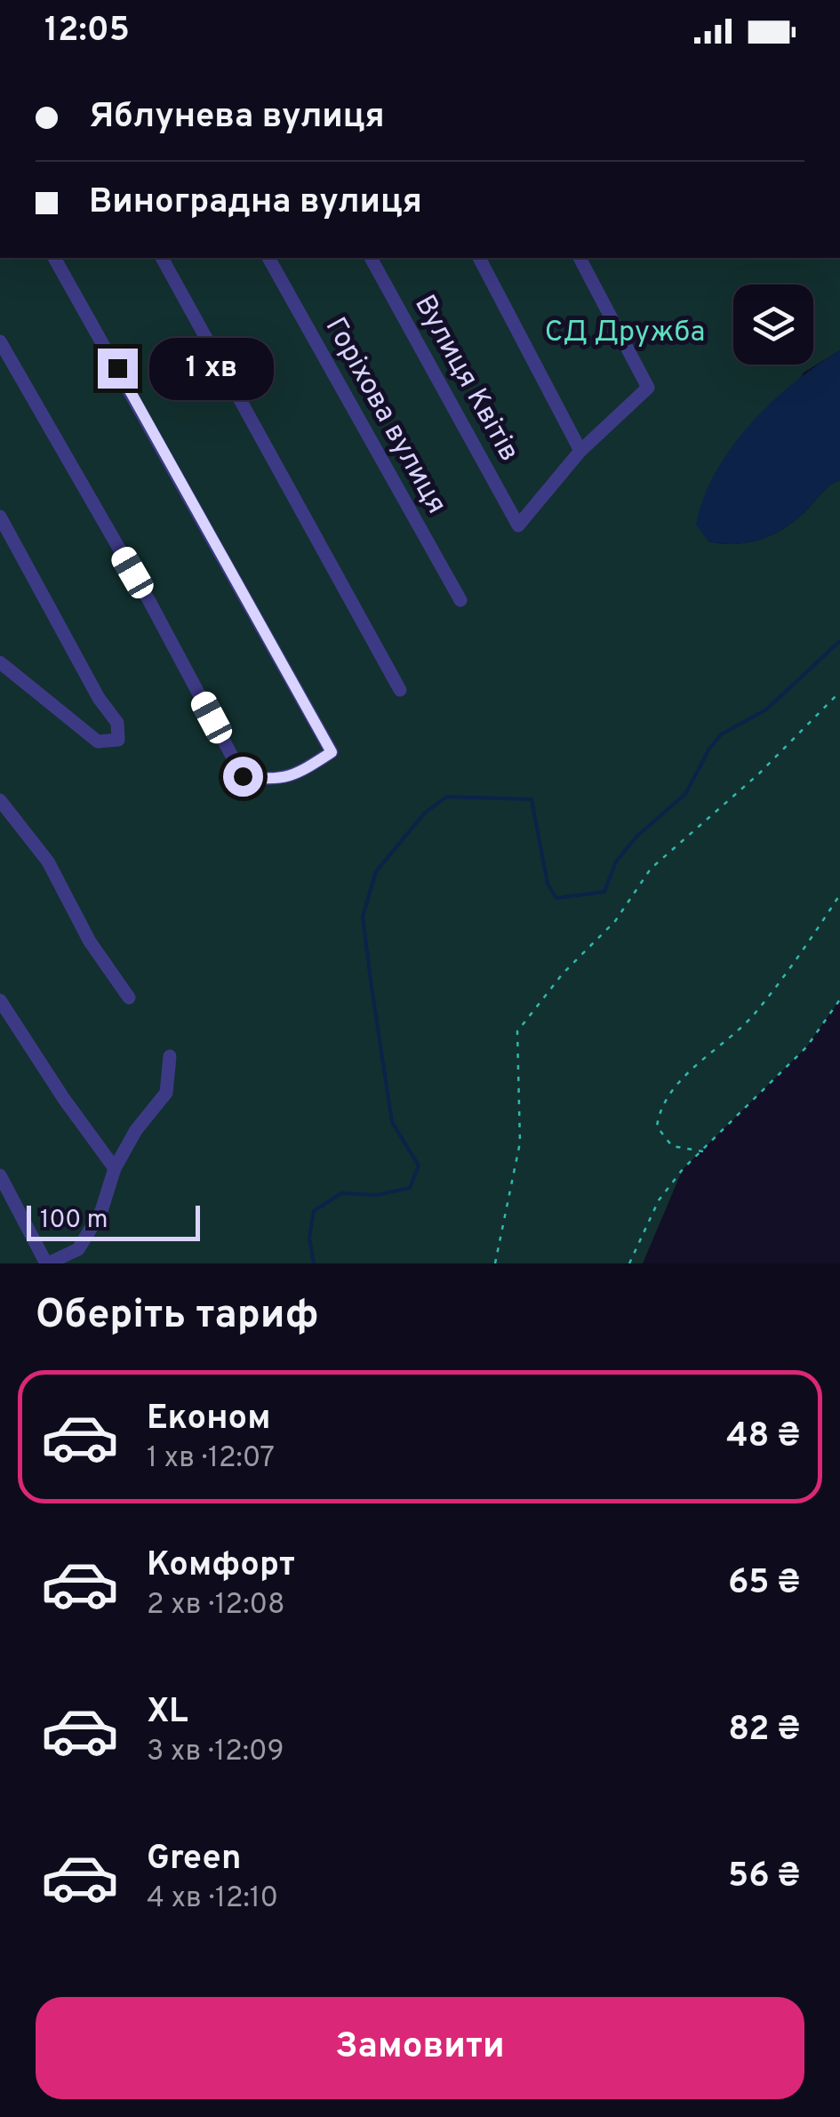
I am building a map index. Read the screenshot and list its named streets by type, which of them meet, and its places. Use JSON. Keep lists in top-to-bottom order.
{
  "streets": {
    "lane": ["Вулиця Квітів", "Горіхова вулиця"]
  },
  "parks": ["СД Дружба"],
  "scale_bar": "100 m",
  "page": {
    "status": "12:05",
    "banner": ["Яблунева вулиця", "Виноградна вулиця"],
    "bubble": "1 хв",
    "scale": "100 m",
    "heading": "Оберіть тариф",
    "list": [
      {
        "name": "Економ",
        "note": "1 хв · 12:07",
        "value": "48 ₴"
      },
      {
        "name": "Комфорт",
        "note": "2 хв · 12:08",
        "value": "65 ₴"
      },
      {
        "name": "XL",
        "note": "3 хв · 12:09",
        "value": "82 ₴"
      },
      {
        "name": "Green",
        "note": "4 хв · 12:10",
        "value": "56 ₴"
      }
    ],
    "buttons": "Замовити"
  }
}
